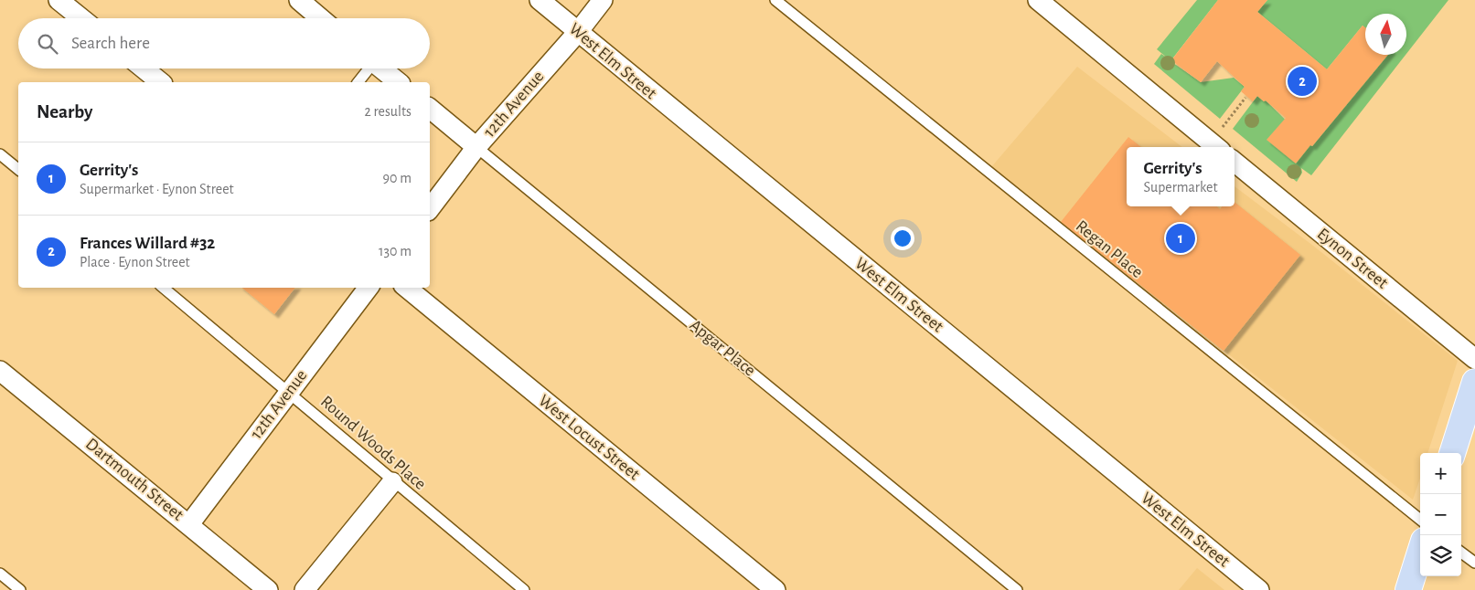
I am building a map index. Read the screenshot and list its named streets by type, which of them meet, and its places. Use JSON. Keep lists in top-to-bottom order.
{
  "streets": {
    "street": [
      "West Elm Street",
      "12th Avenue",
      "Eynon Street",
      "Apgar Place",
      "West Locust Street",
      "Dartmouth Street"
    ],
    "lane": ["Regan Place", "Round Woods Place"]
  },
  "crossings": [
    ["West Elm Street", "12th Avenue"],
    ["12th Avenue", "Apgar Place"],
    ["12th Avenue", "Round Woods Place"],
    ["12th Avenue", "Dartmouth Street"]
  ],
  "north": "top",
  "page": {
    "search": "Search here",
    "pins": ["2", "1"],
    "heading": ["Nearby", "2 results"],
    "list": [
      {
        "mark": "1",
        "name": "Gerrity's",
        "note": "Supermarket · Eynon Street",
        "value": "90 m"
      },
      {
        "mark": "2",
        "name": "Frances Willard #32",
        "note": "Place · Eynon Street",
        "value": "130 m"
      }
    ],
    "popup": ["Gerrity's", "Supermarket"],
    "map_buttons": ["+", "−"]
  }
}
